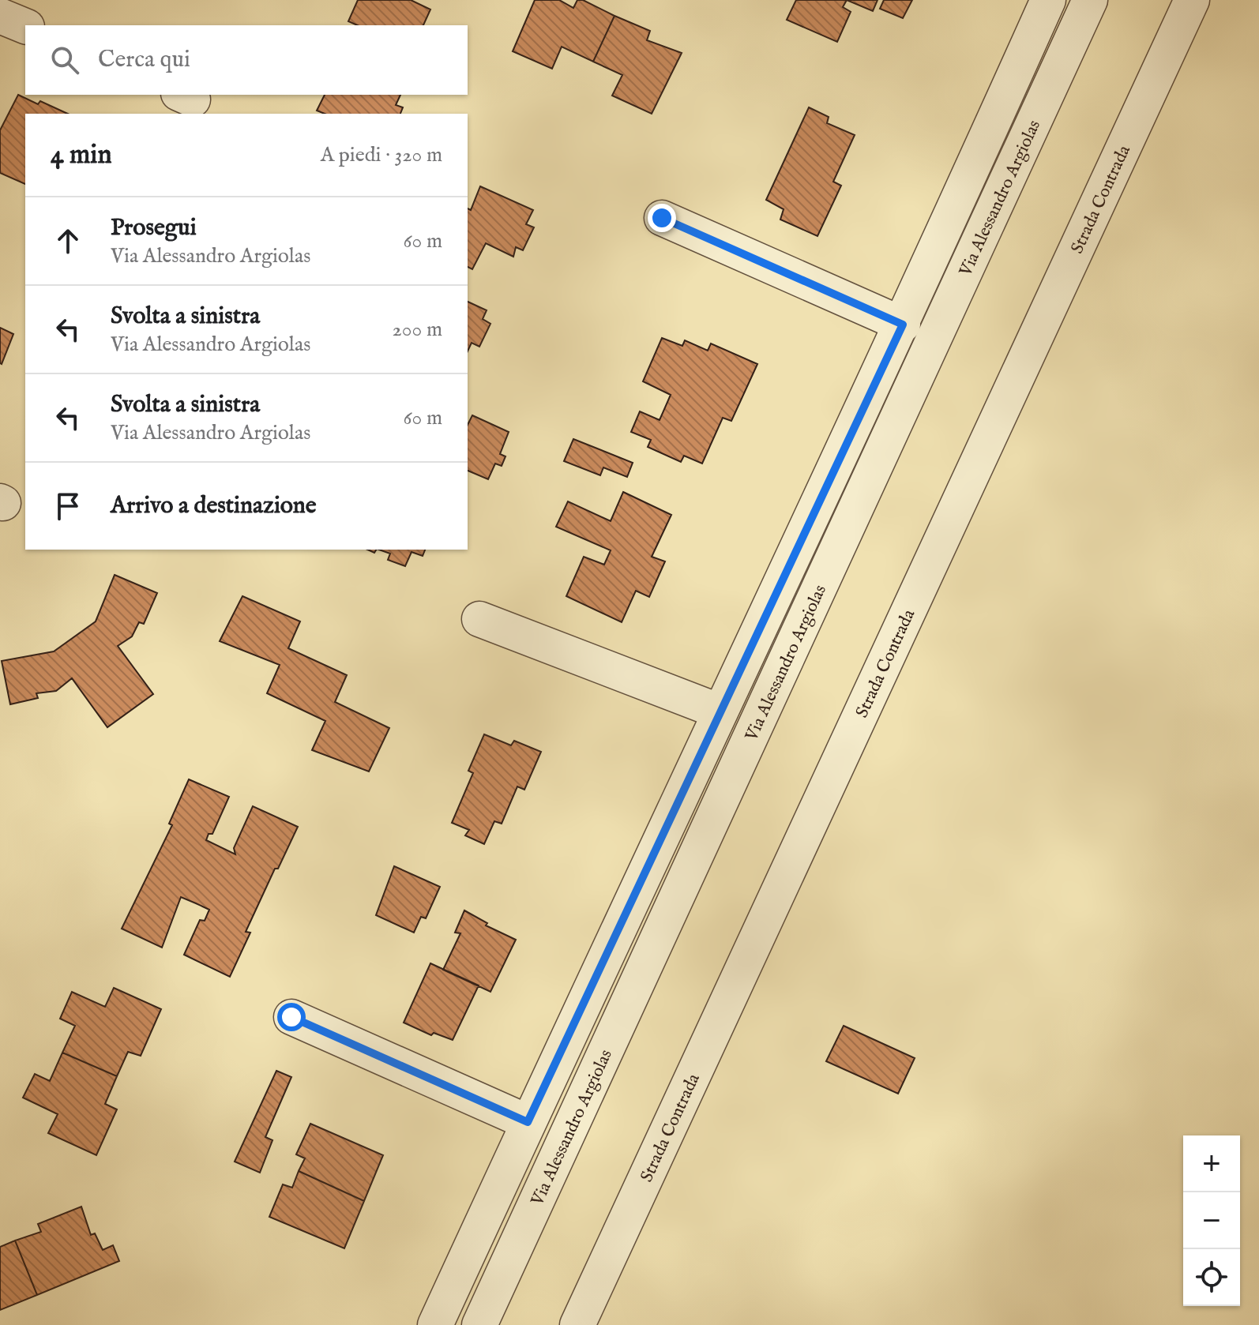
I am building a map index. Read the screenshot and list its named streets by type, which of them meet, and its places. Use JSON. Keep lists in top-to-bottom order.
{
  "streets": {
    "street": ["Via Alessandro Argiolas", "Strada Contrada"]
  },
  "page": {
    "search": "Cerca qui",
    "heading": ["4 min", "A piedi · 320 m"],
    "list": [
      ["Prosegui", "Via Alessandro Argiolas", "60 m"],
      ["Svolta a sinistra", "Via Alessandro Argiolas", "200 m"],
      ["Svolta a sinistra", "Via Alessandro Argiolas", "60 m"],
      "Arrivo a destinazione"
    ],
    "map_buttons": ["+", "−"]
  }
}
